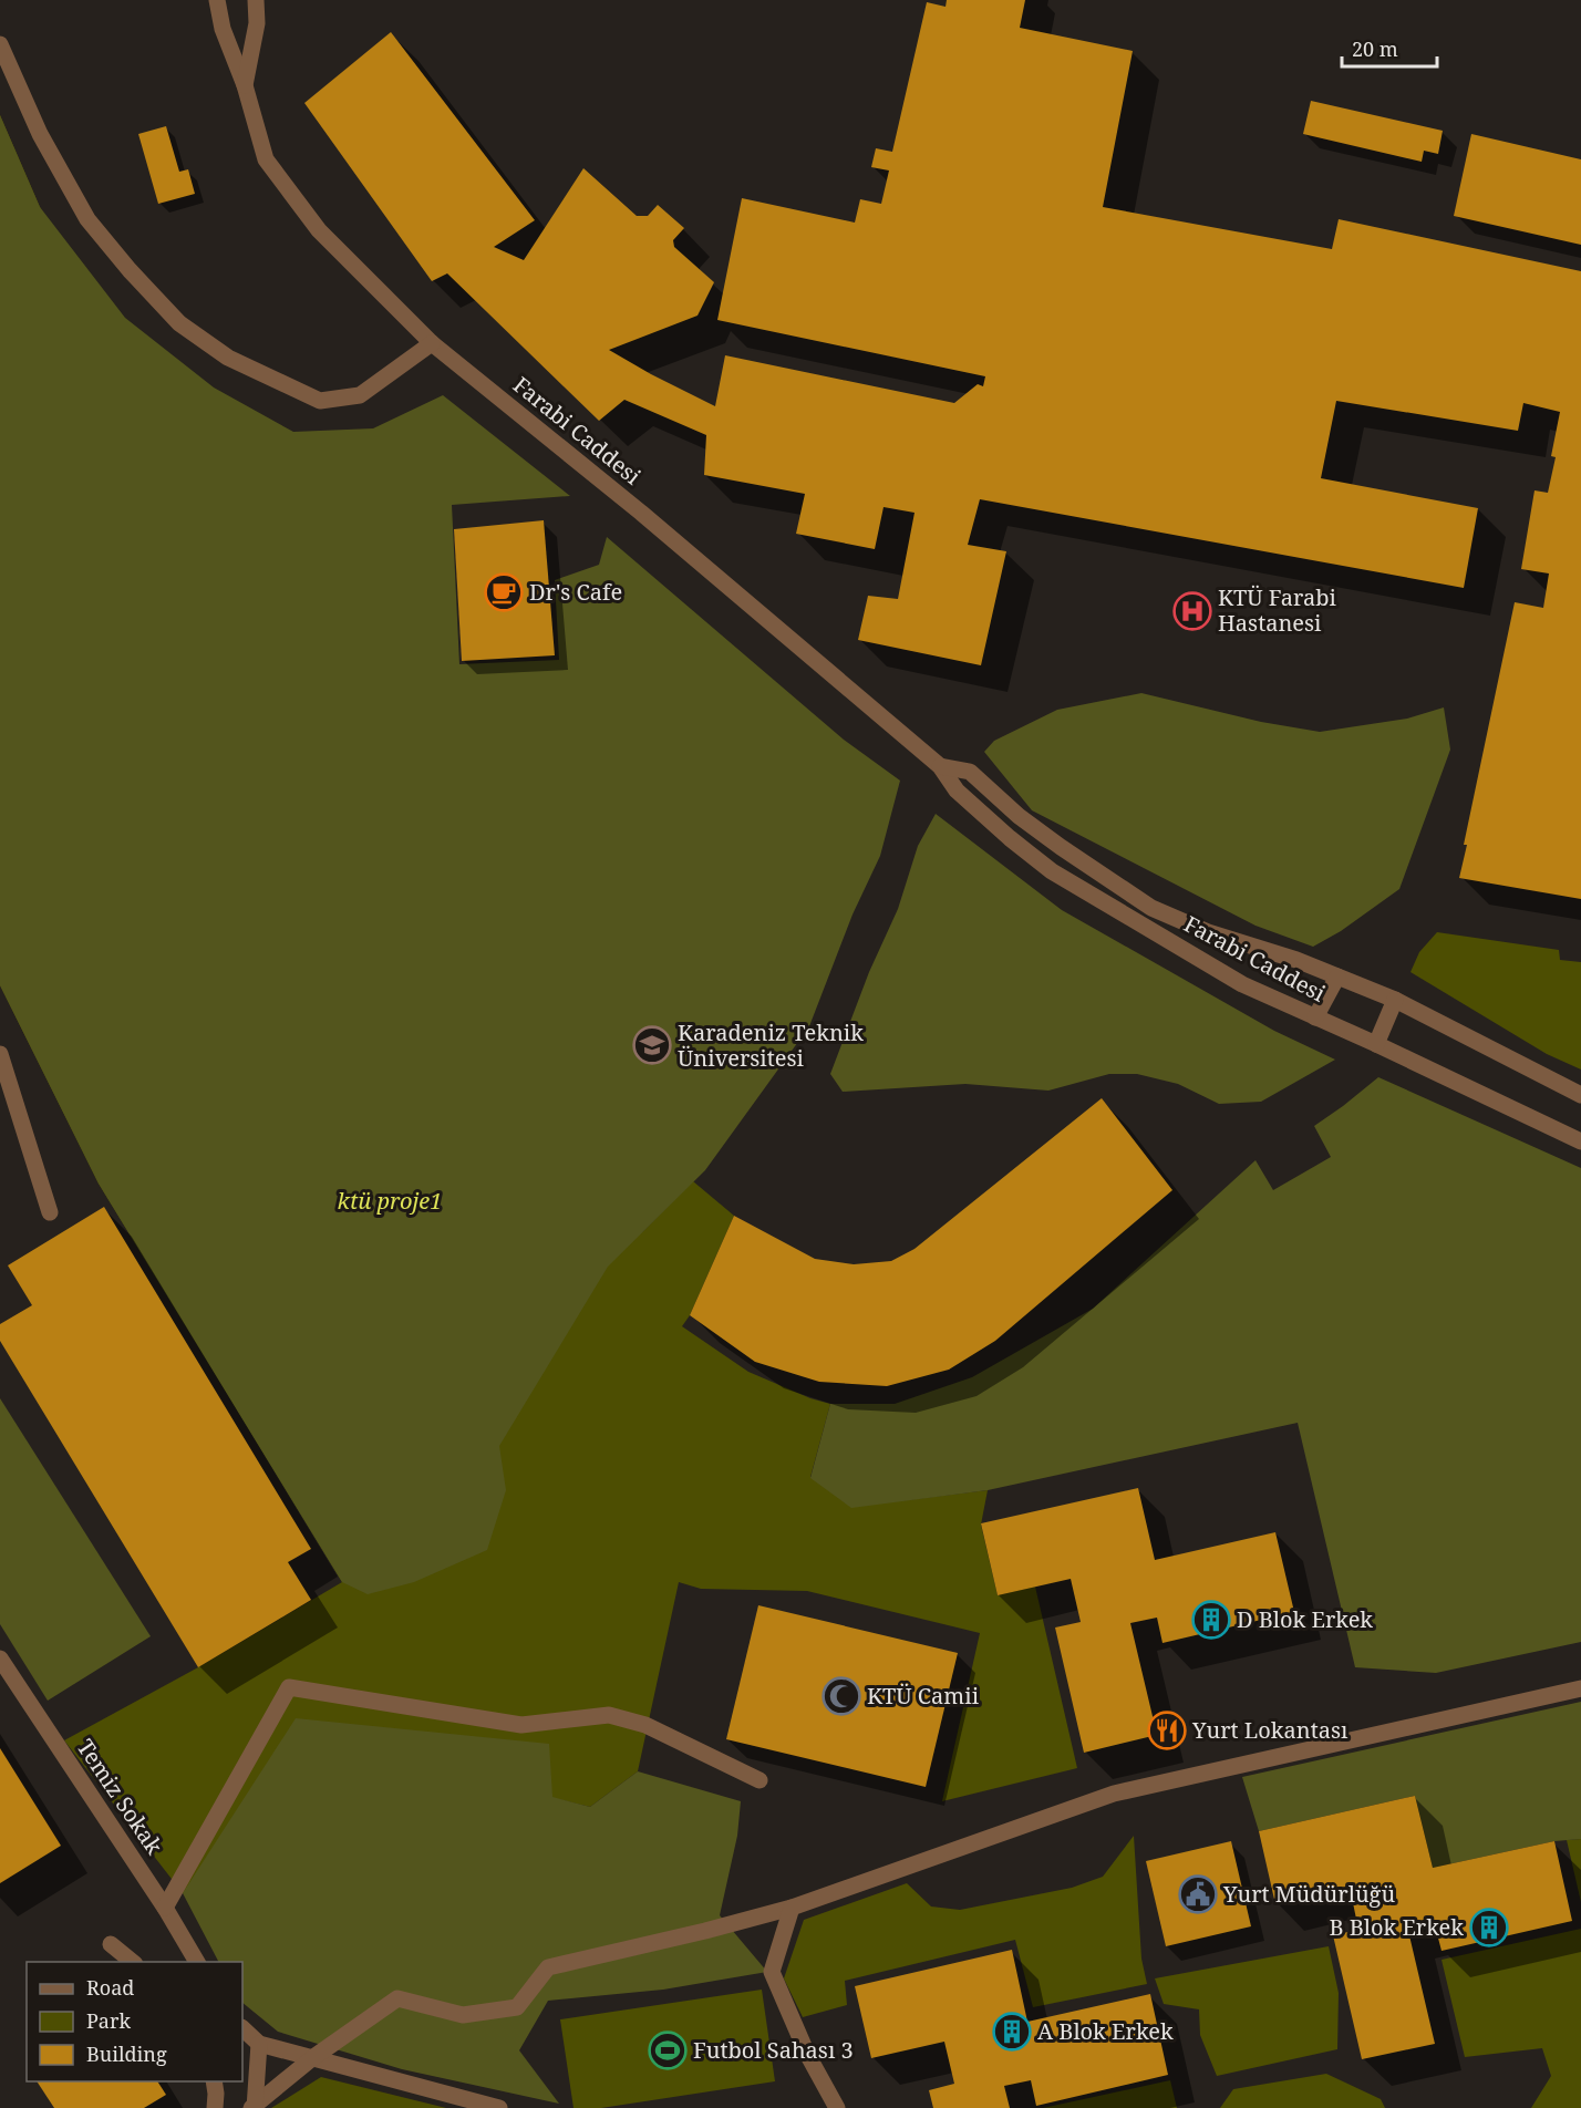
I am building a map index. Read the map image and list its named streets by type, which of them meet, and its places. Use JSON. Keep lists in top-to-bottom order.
{
  "streets": {
    "street": ["Farabi Caddesi", "Temiz Sokak"]
  },
  "parks": ["ktü proje1"],
  "places": {
    "cafe": ["Dr's Cafe"],
    "hospital": ["KTÜ Farabi Hastanesi"],
    "school or university": ["Karadeniz Teknik Üniversitesi"],
    "building": ["D Blok Erkek", "B Blok Erkek", "A Blok Erkek"],
    "mosque": ["KTÜ Camii"],
    "restaurant": ["Yurt Lokantası"],
    "public building": ["Yurt Müdürlüğü"],
    "sports": ["Futbol Sahası 3"]
  },
  "legend": ["Road", "Park", "Building"],
  "scale_bar": "20 m"
}
